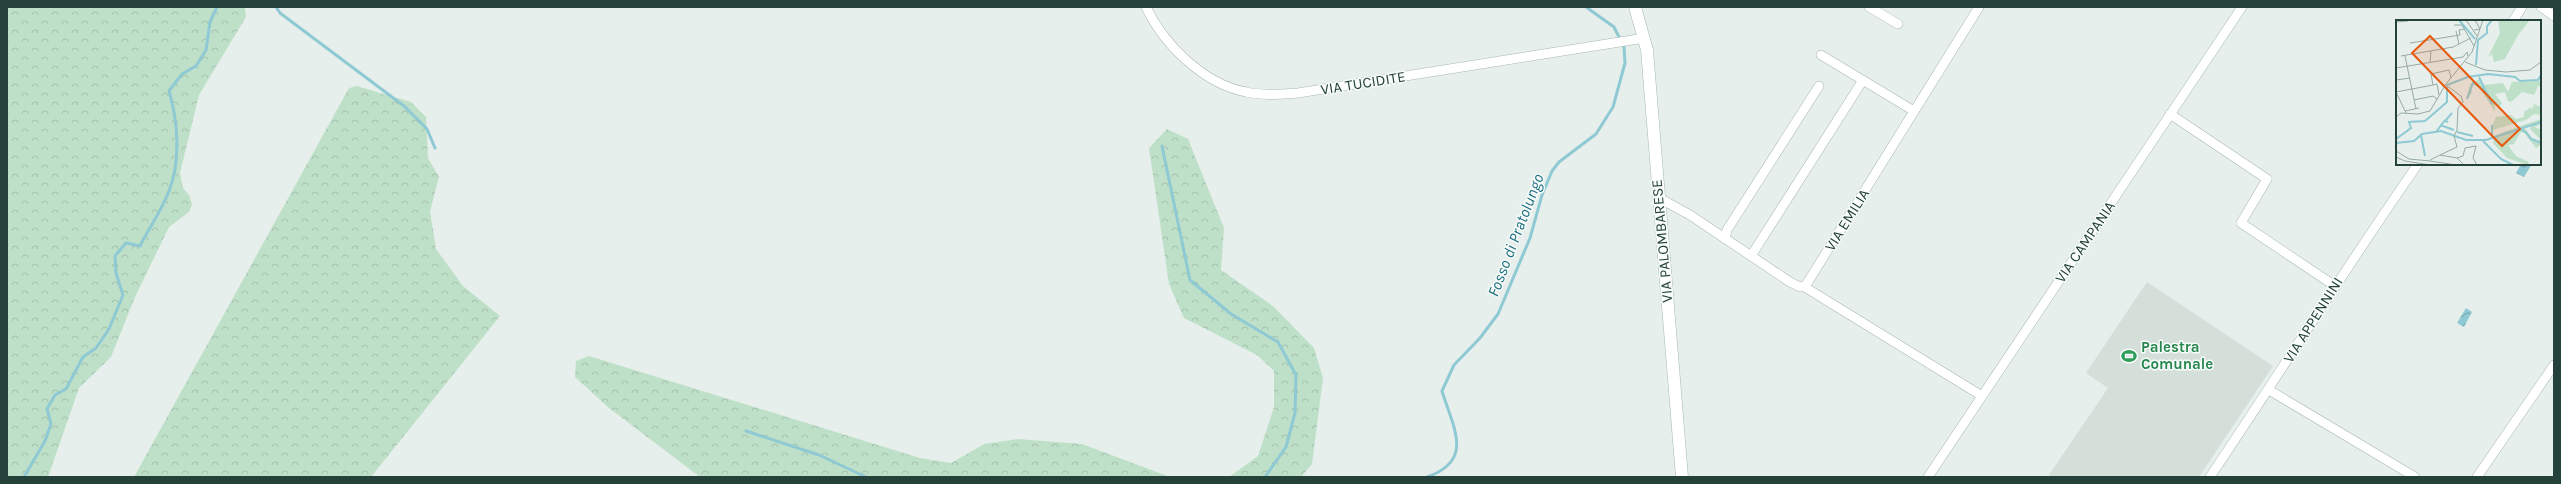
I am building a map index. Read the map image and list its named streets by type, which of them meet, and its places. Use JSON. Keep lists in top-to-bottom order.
{
  "streets": {
    "main road": ["VIA PALOMBARESE"],
    "street": [
      "VIA TUCIDITE",
      "VIA EMILIA",
      "VIA CAMPANIA",
      "VIA APPENNINI"
    ]
  },
  "crossings": [
    ["VIA TUCIDITE", "VIA PALOMBARESE"]
  ],
  "water": ["Fosso di Pratolungo"],
  "places": {
    "sports": ["Palestra Comunale"]
  }
}
